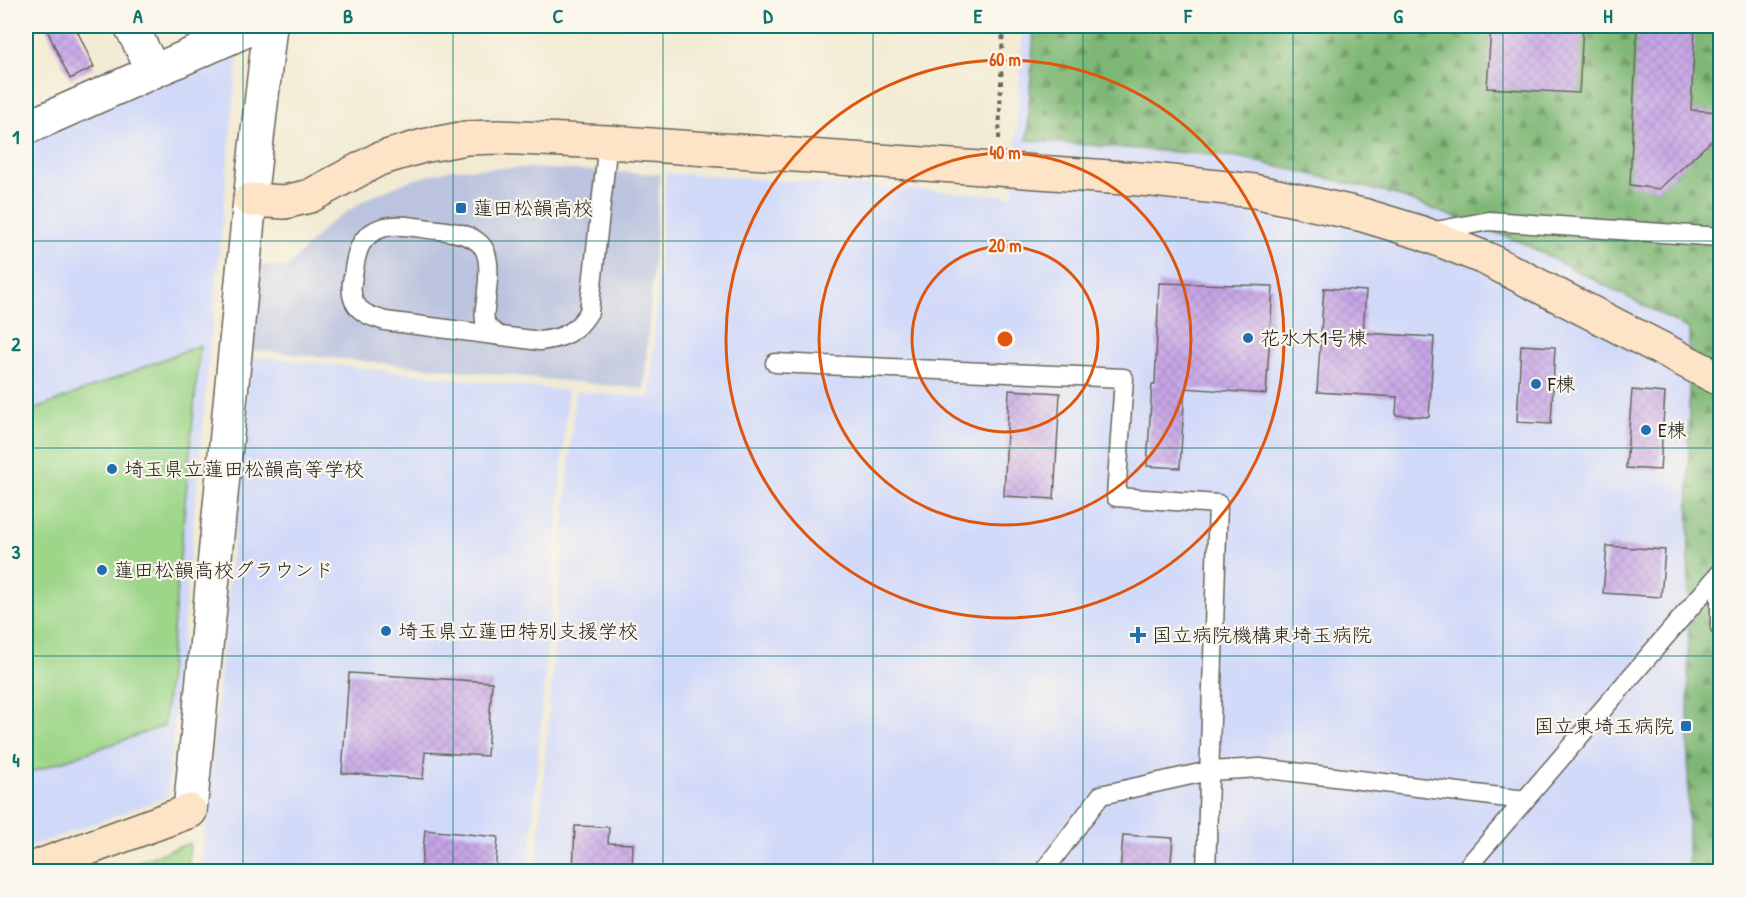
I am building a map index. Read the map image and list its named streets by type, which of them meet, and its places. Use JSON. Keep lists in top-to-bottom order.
{
  "places": {
    "transit": ["蓮田松韻高校", "国立東埼玉病院"],
    "other": [
      "花水木1号棟",
      "F棟",
      "E棟",
      "埼玉県立蓮田松韻高等学校",
      "蓮田松韻高校グラウンド",
      "埼玉県立蓮田特別支援学校"
    ],
    "health": ["国立病院機構東埼玉病院"]
  },
  "grid": {
    "columns": [
      "A",
      "B",
      "C",
      "D",
      "E",
      "F",
      "G",
      "H"
    ],
    "rows": [
      "1",
      "2",
      "3",
      "4"
    ]
  },
  "rings": ["60 m", "40 m", "20 m"]
}
